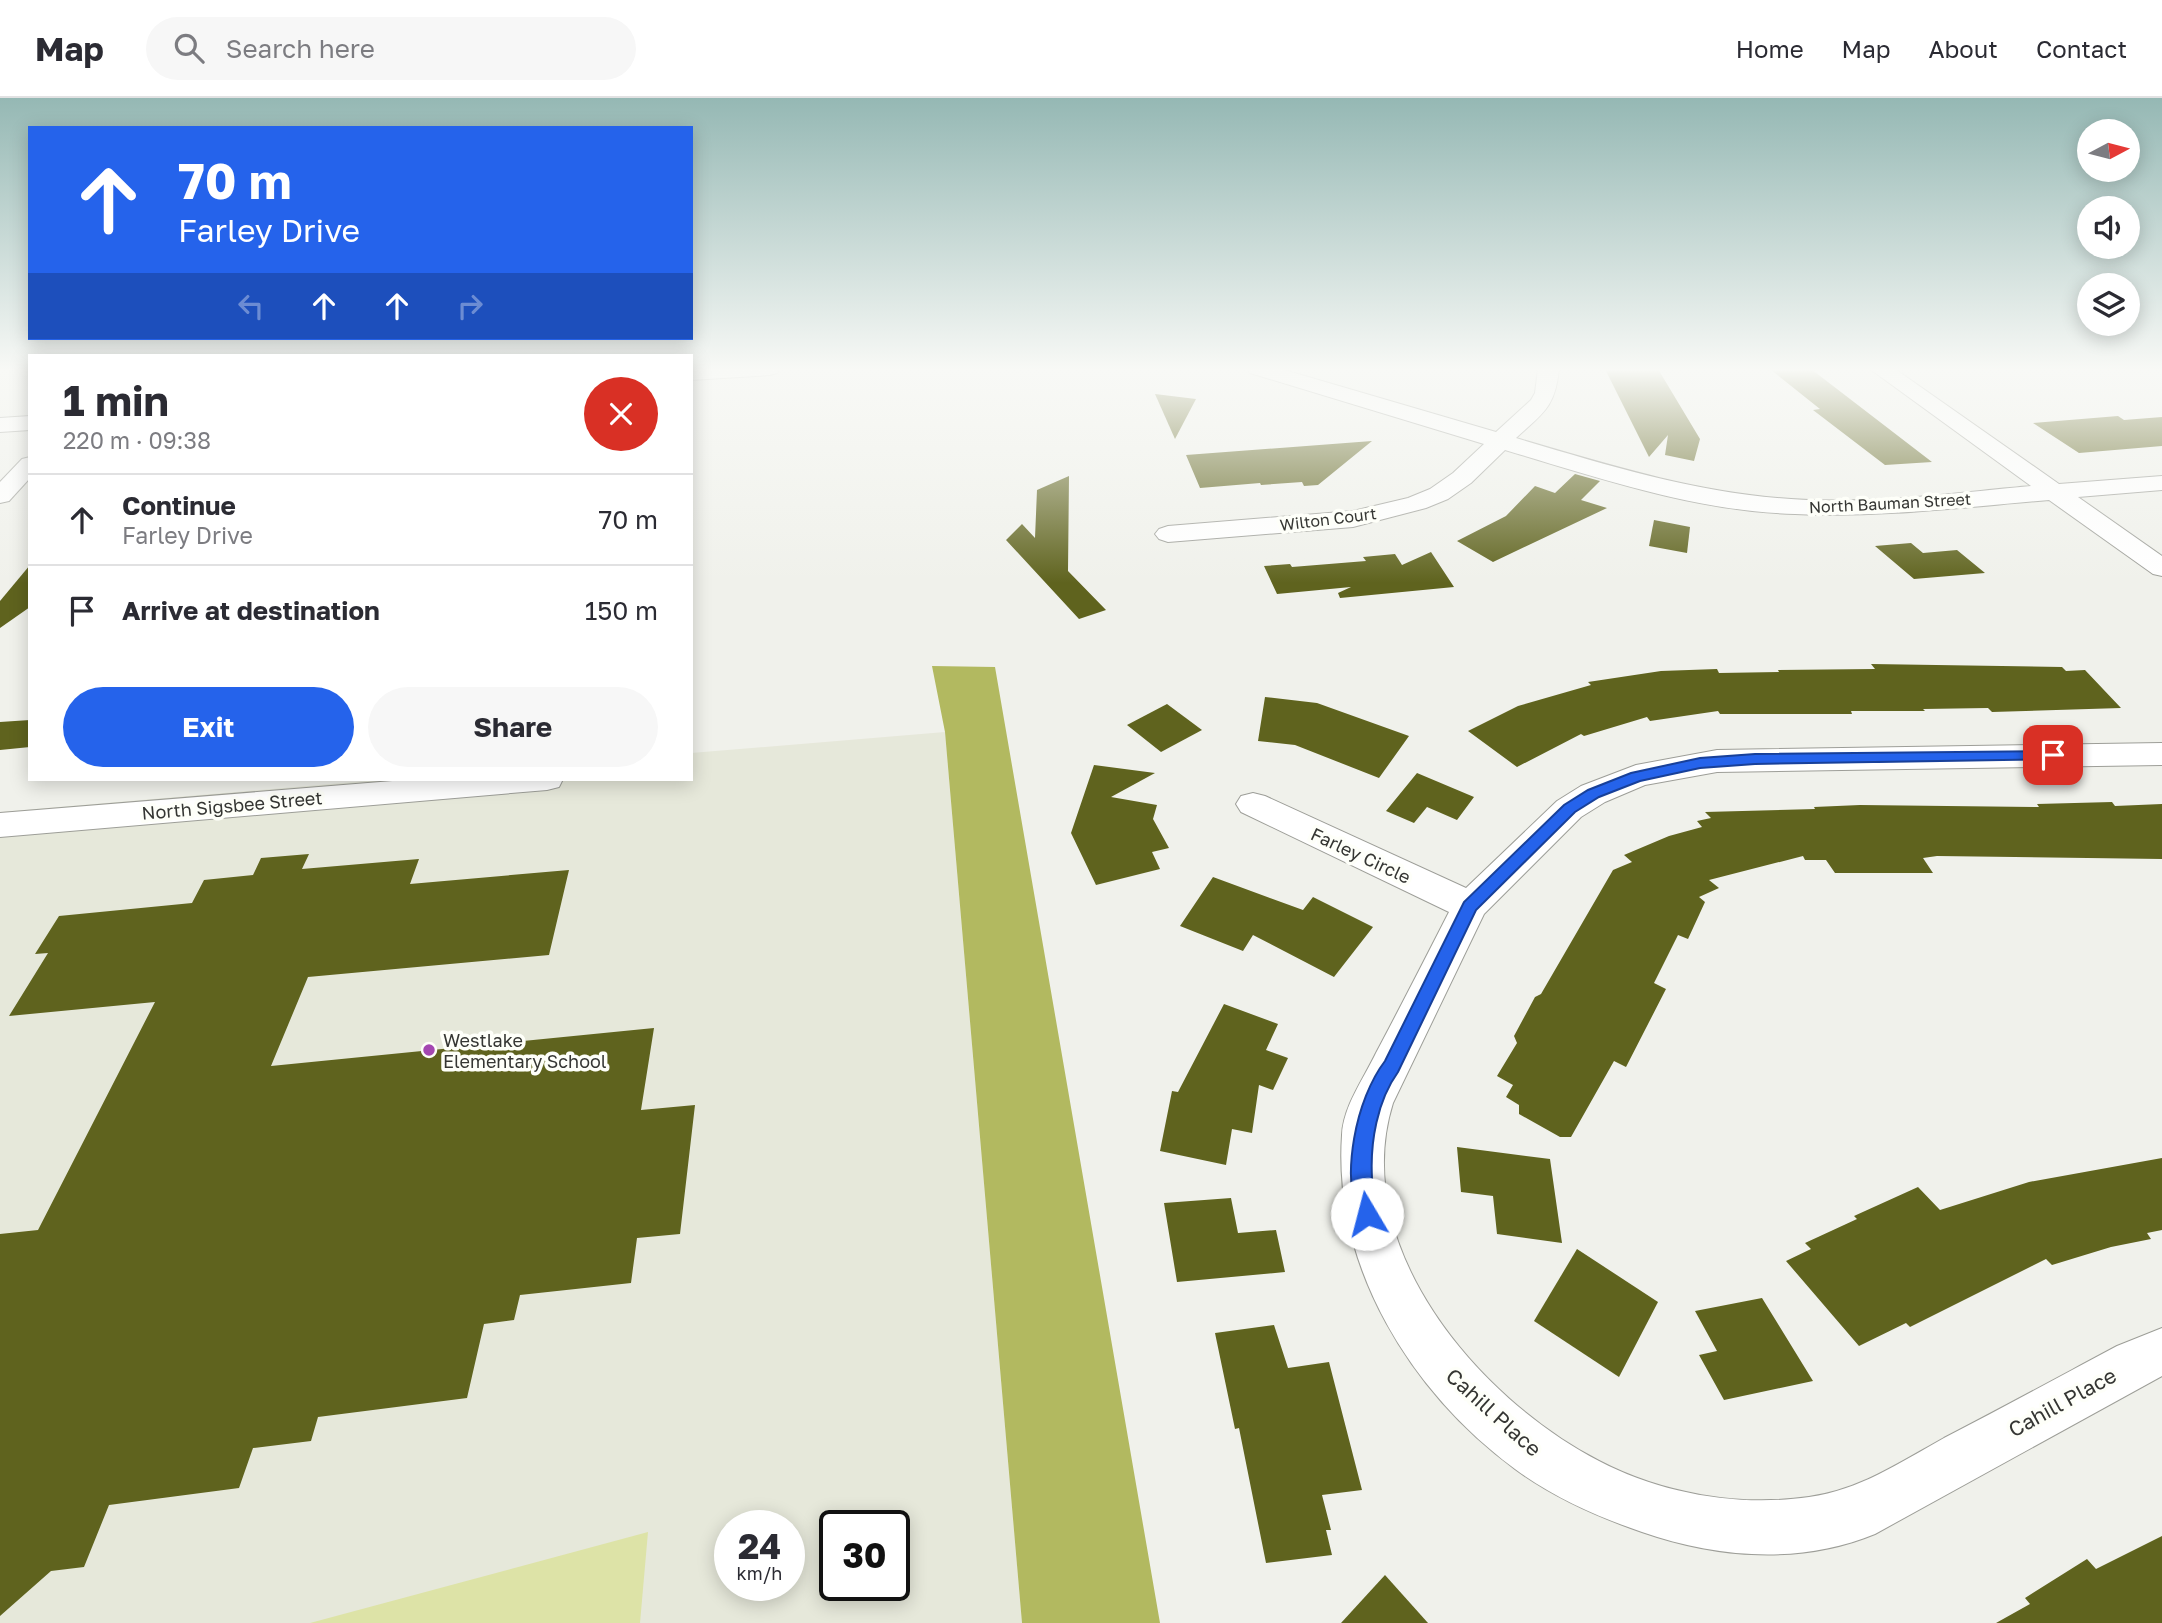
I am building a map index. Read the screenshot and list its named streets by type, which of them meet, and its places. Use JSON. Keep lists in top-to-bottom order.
{
  "streets": {
    "street": [
      "North Bauman Street",
      "Wilton Court",
      "North Sigsbee Street",
      "Farley Circle",
      "Cahill Place"
    ]
  },
  "crossings": [
    ["North Bauman Street", "Wilton Court"],
    ["Farley Circle", "Cahill Place"]
  ],
  "places": ["Westlake Elementary School"],
  "north": "right",
  "page": {
    "header": "Map",
    "search": "Search here",
    "nav": [
      "Home",
      "Map",
      "About",
      "Contact"
    ],
    "turn": ["70 m", "Farley Drive"],
    "heading": ["1 min", "220 m · 09:38"],
    "list": [
      {
        "name": "Continue",
        "note": "Farley Drive",
        "value": "70 m"
      },
      {
        "name": "Arrive at destination",
        "value": "150 m"
      }
    ],
    "buttons": ["Exit", "Share"],
    "speed": "24 km/h",
    "limit": "30"
  }
}
